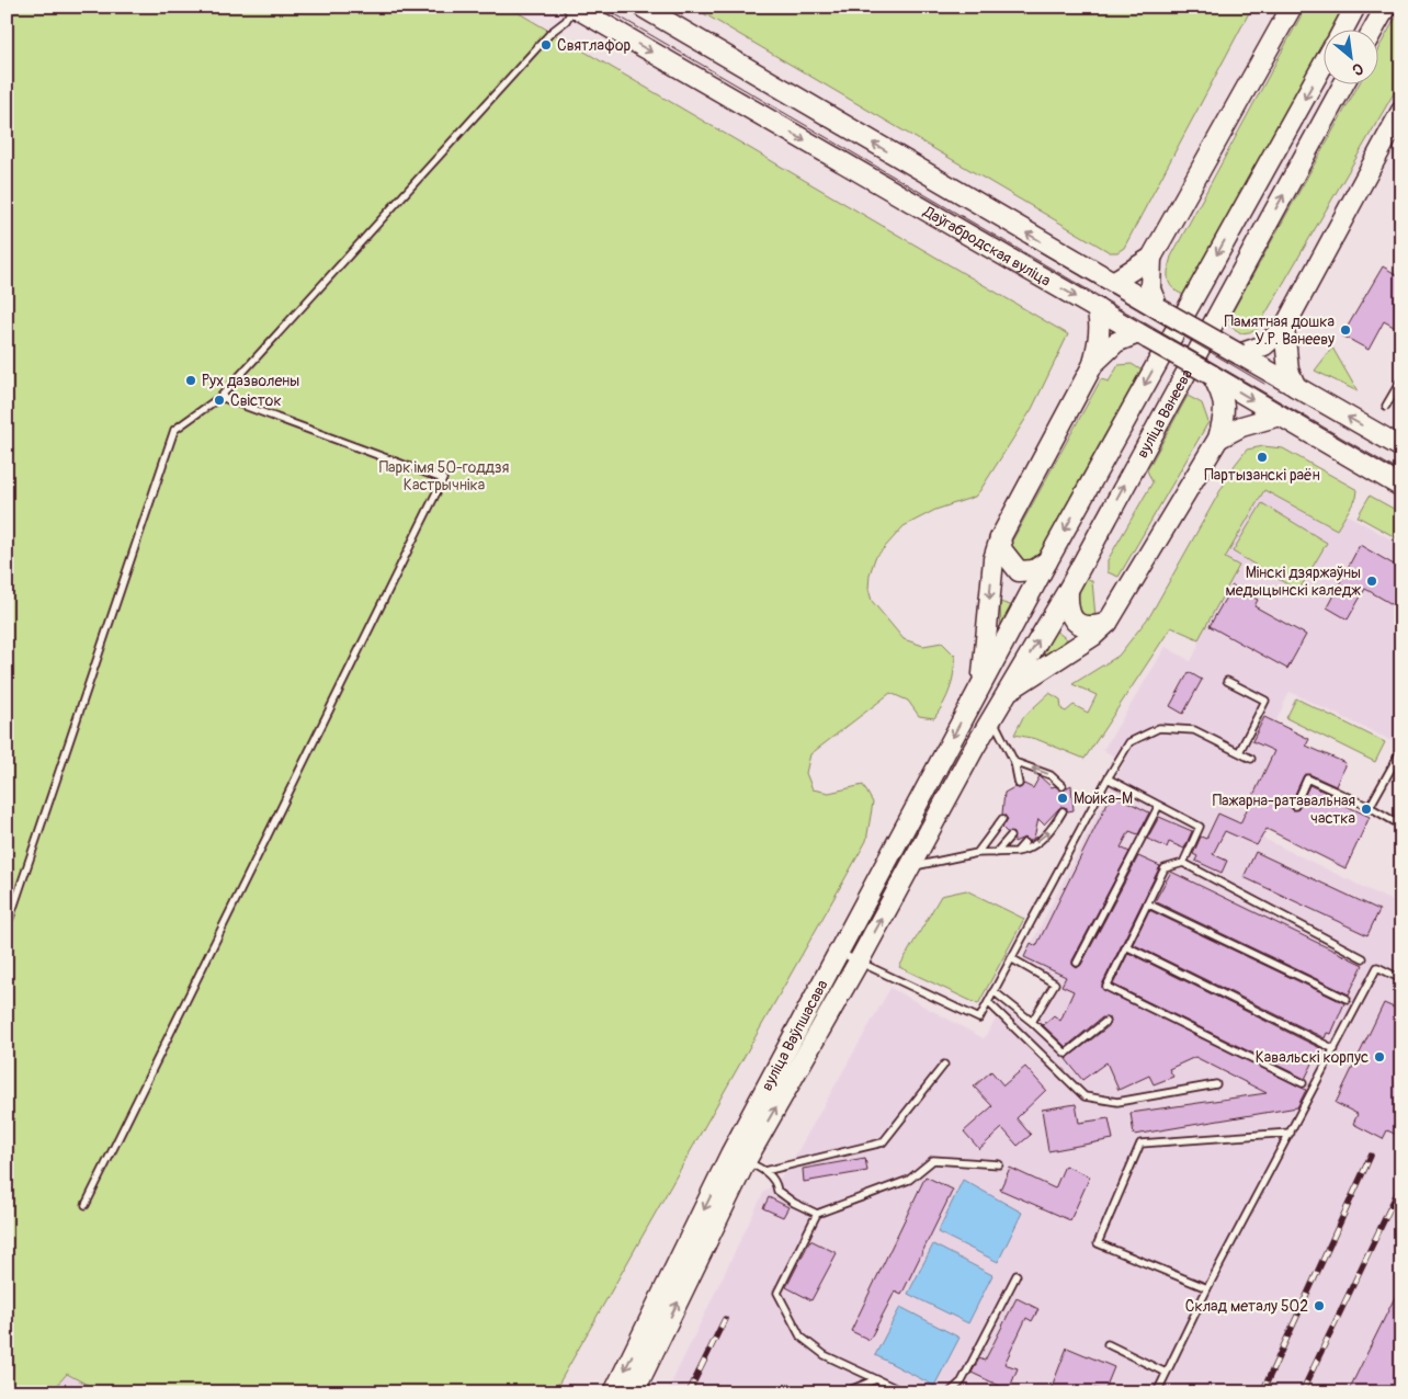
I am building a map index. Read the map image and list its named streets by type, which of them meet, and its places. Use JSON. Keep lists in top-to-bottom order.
{
  "streets": {
    "main road": ["Даўгабродская вуліца", "вуліца Ванеева", "вуліца Ваўпшасава"]
  },
  "crossings": [
    ["вуліца Ванеева", "вуліца Ваўпшасава"]
  ],
  "parks": ["Парк імя 50-годдзя Кастрычніка"],
  "places": [
    "Святлафор",
    "Памятная дошка У.Р. Ванееву",
    "Рух дазволены",
    "Свісток",
    "Партызанскі раён",
    "Мінскі дзяржаўны медыцынскі каледж",
    "Мойка-М",
    "Пажарна-ратавальная частка",
    "Кавальскі корпус",
    "Склад металу 502"
  ],
  "north": "bottom right"
}
